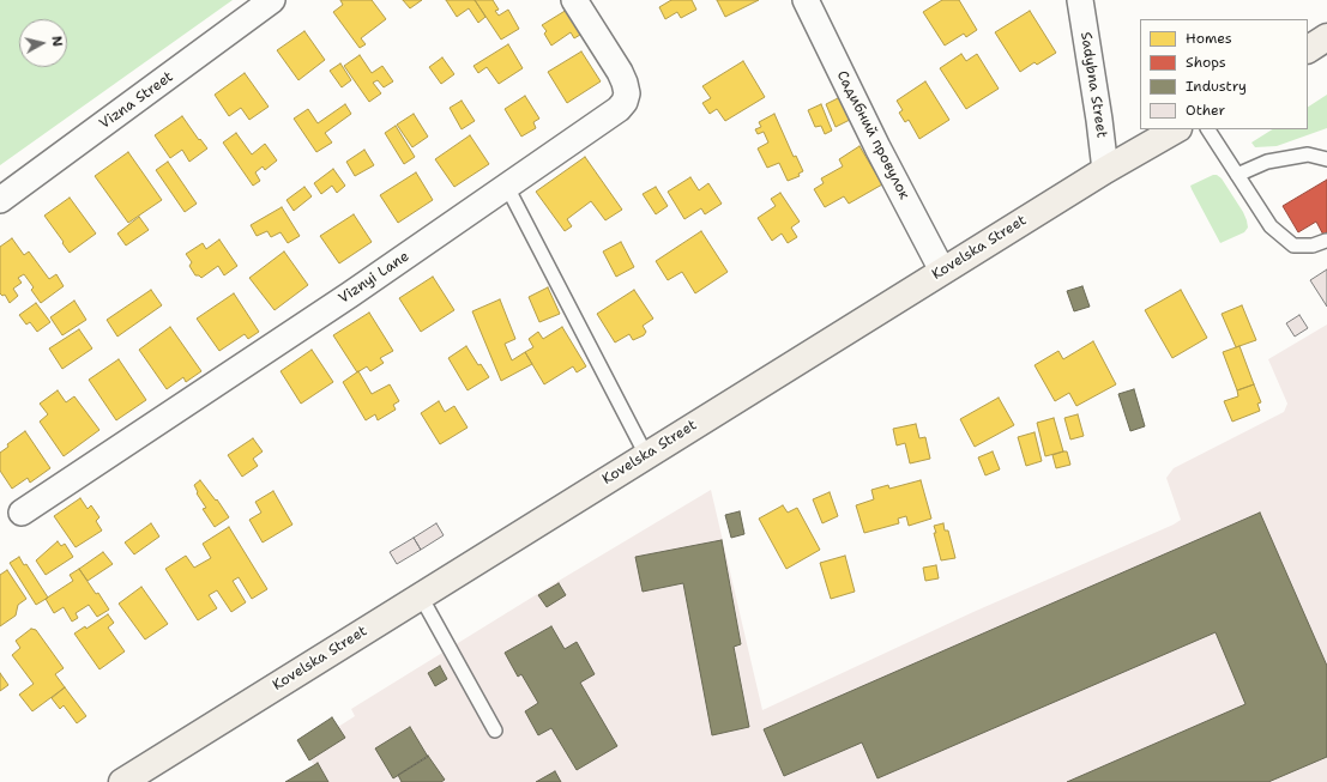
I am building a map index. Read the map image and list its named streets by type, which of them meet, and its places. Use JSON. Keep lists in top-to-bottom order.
{
  "streets": {
    "main road": ["Kovelska Street"],
    "street": [
      "Sadybna Street",
      "Vizna Street",
      "Садибний провулок",
      "Viznyi Lane"
    ]
  },
  "crossings": [
    ["Sadybna Street", "Kovelska Street"],
    ["Садибний провулок", "Kovelska Street"]
  ],
  "legend": [
    "Homes",
    "Shops",
    "Industry",
    "Other"
  ],
  "north": "right"
}
